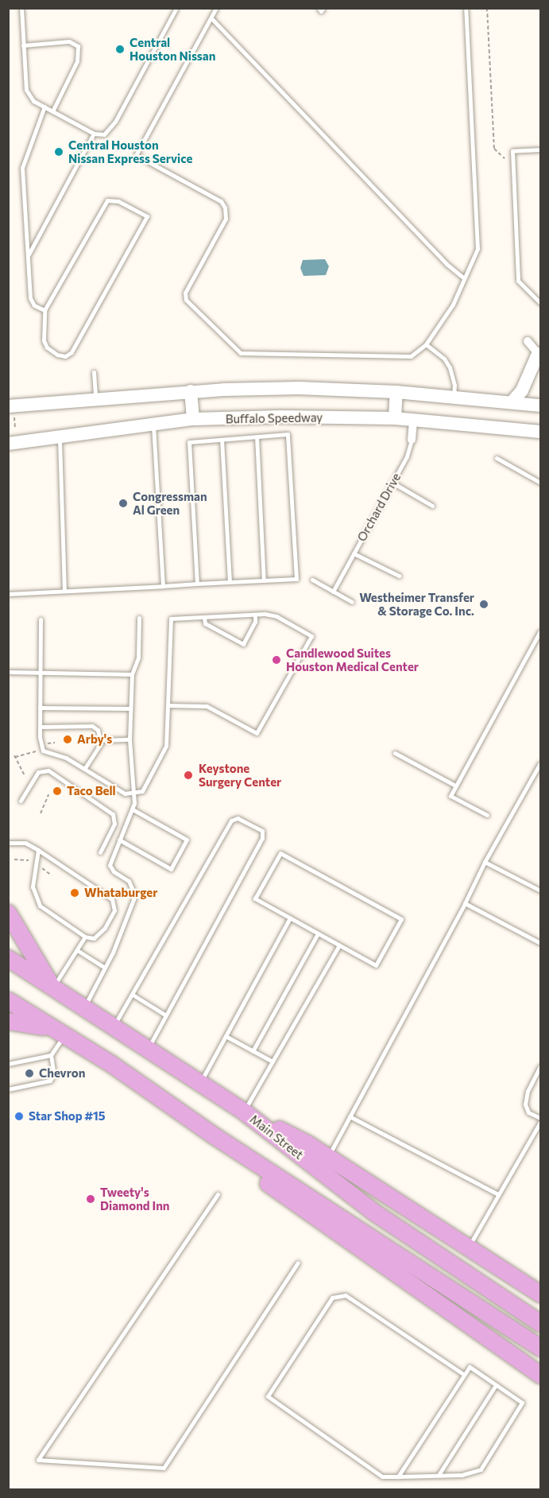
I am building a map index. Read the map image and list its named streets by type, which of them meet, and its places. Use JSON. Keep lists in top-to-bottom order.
{
  "streets": {
    "highway": ["Main Street"],
    "main road": ["Buffalo Speedway"],
    "street": ["Orchard Drive"]
  },
  "crossings": [
    ["Buffalo Speedway", "Orchard Drive"]
  ],
  "places": [
    "Central Houston Nissan",
    "Central Houston Nissan Express Service",
    "Congressman Al Green",
    "Westheimer Transfer & Storage Co. Inc.",
    "Candlewood Suites Houston Medical Center",
    "Arby's",
    "Keystone Surgery Center",
    "Taco Bell",
    "Whataburger",
    "Chevron",
    "Star Shop #15",
    "Tweety's Diamond Inn"
  ]
}
